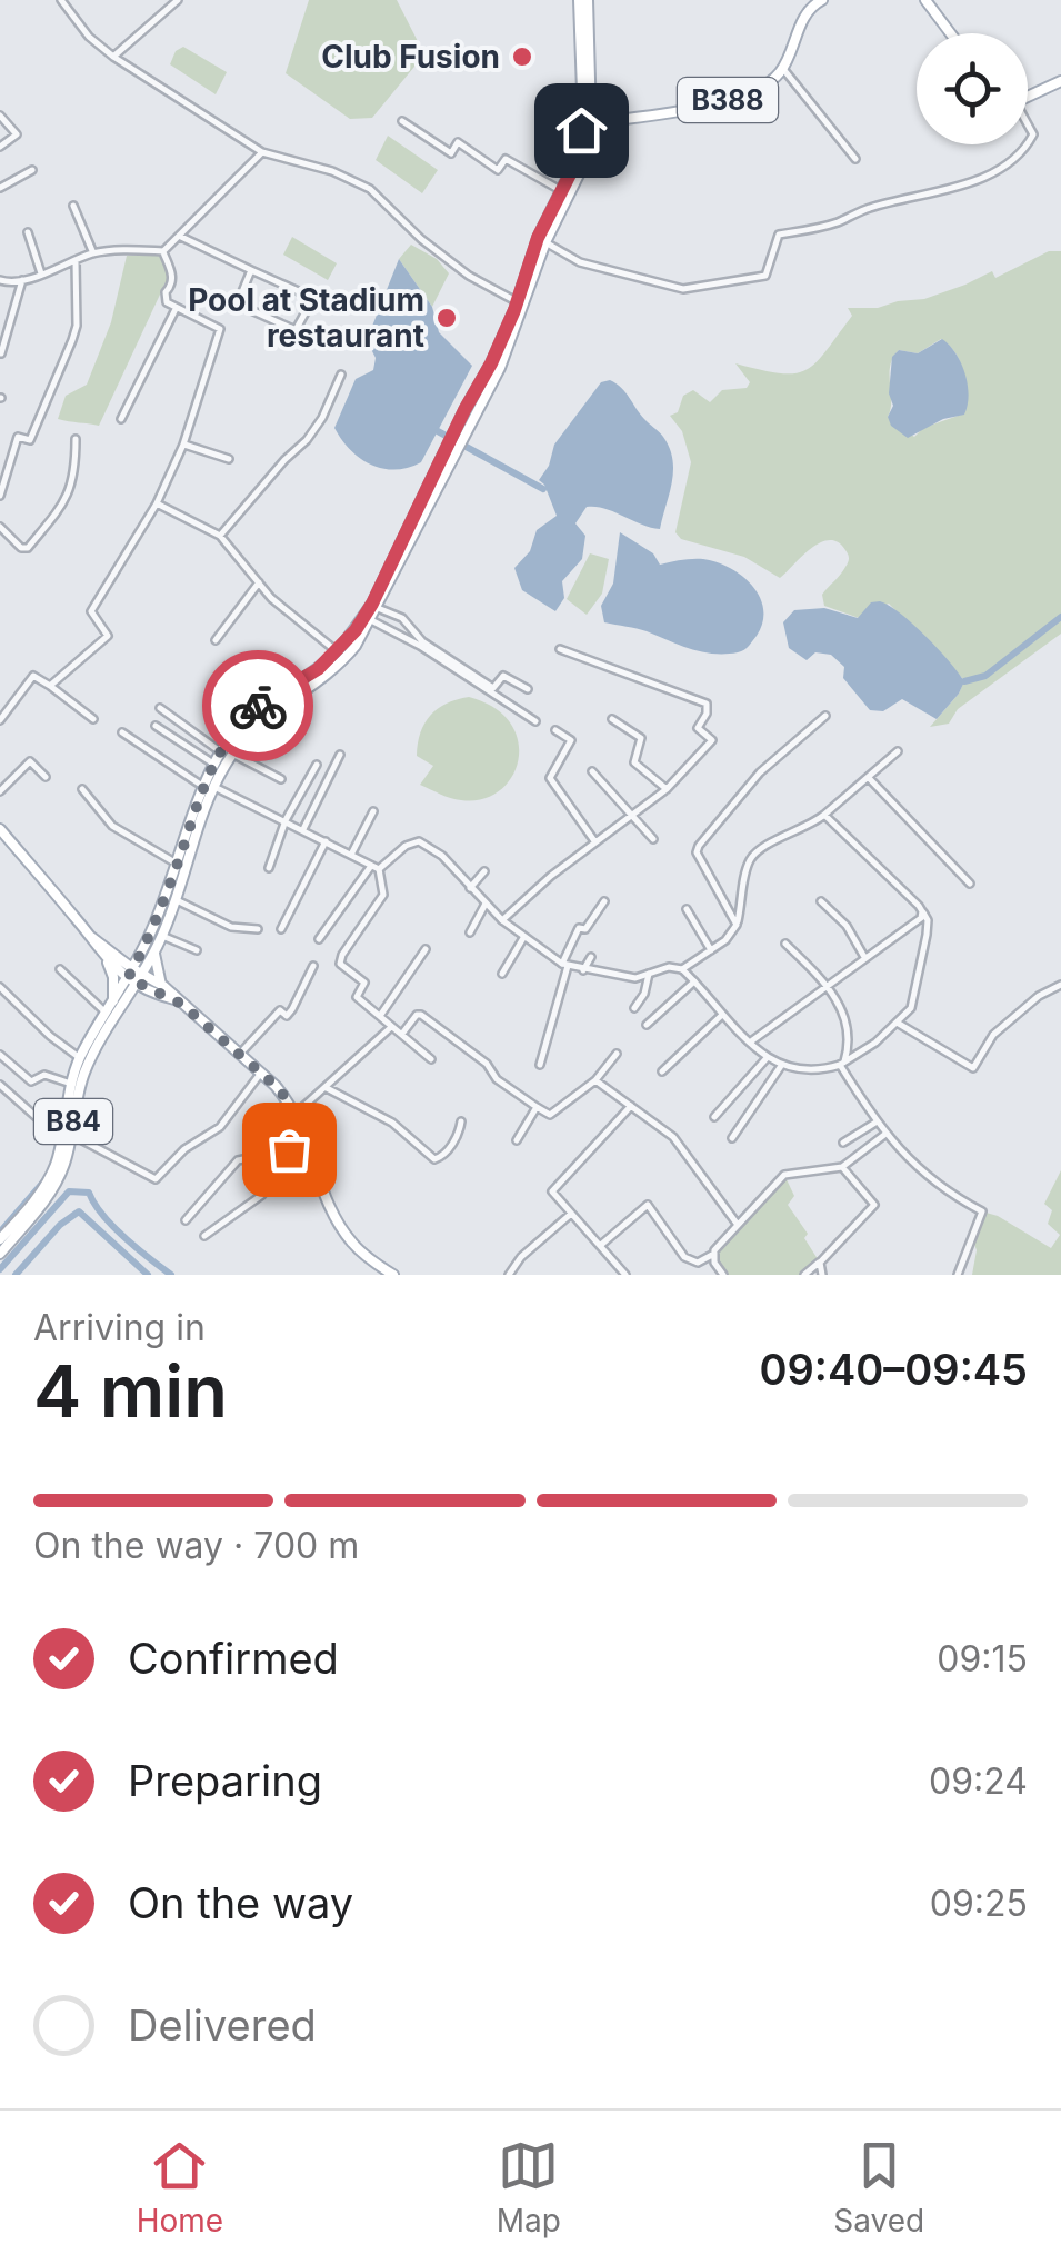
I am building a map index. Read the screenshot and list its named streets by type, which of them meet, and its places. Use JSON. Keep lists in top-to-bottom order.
{
  "streets": {
    "main road": ["B388", "B84"]
  },
  "crossings": [
    ["B388", "B84"]
  ],
  "places": ["Club Fusion", "Pool at Stadium restaurant"],
  "page": {
    "heading": ["4 min", "Arriving in", "09:40–09:45"],
    "bar": "On the way · 700 m",
    "list": [
      ["Confirmed", "09:15"],
      ["Preparing", "09:24"],
      ["On the way", "09:25"],
      "Delivered"
    ],
    "tabs": ["Home", "Map", "Saved"]
  }
}
